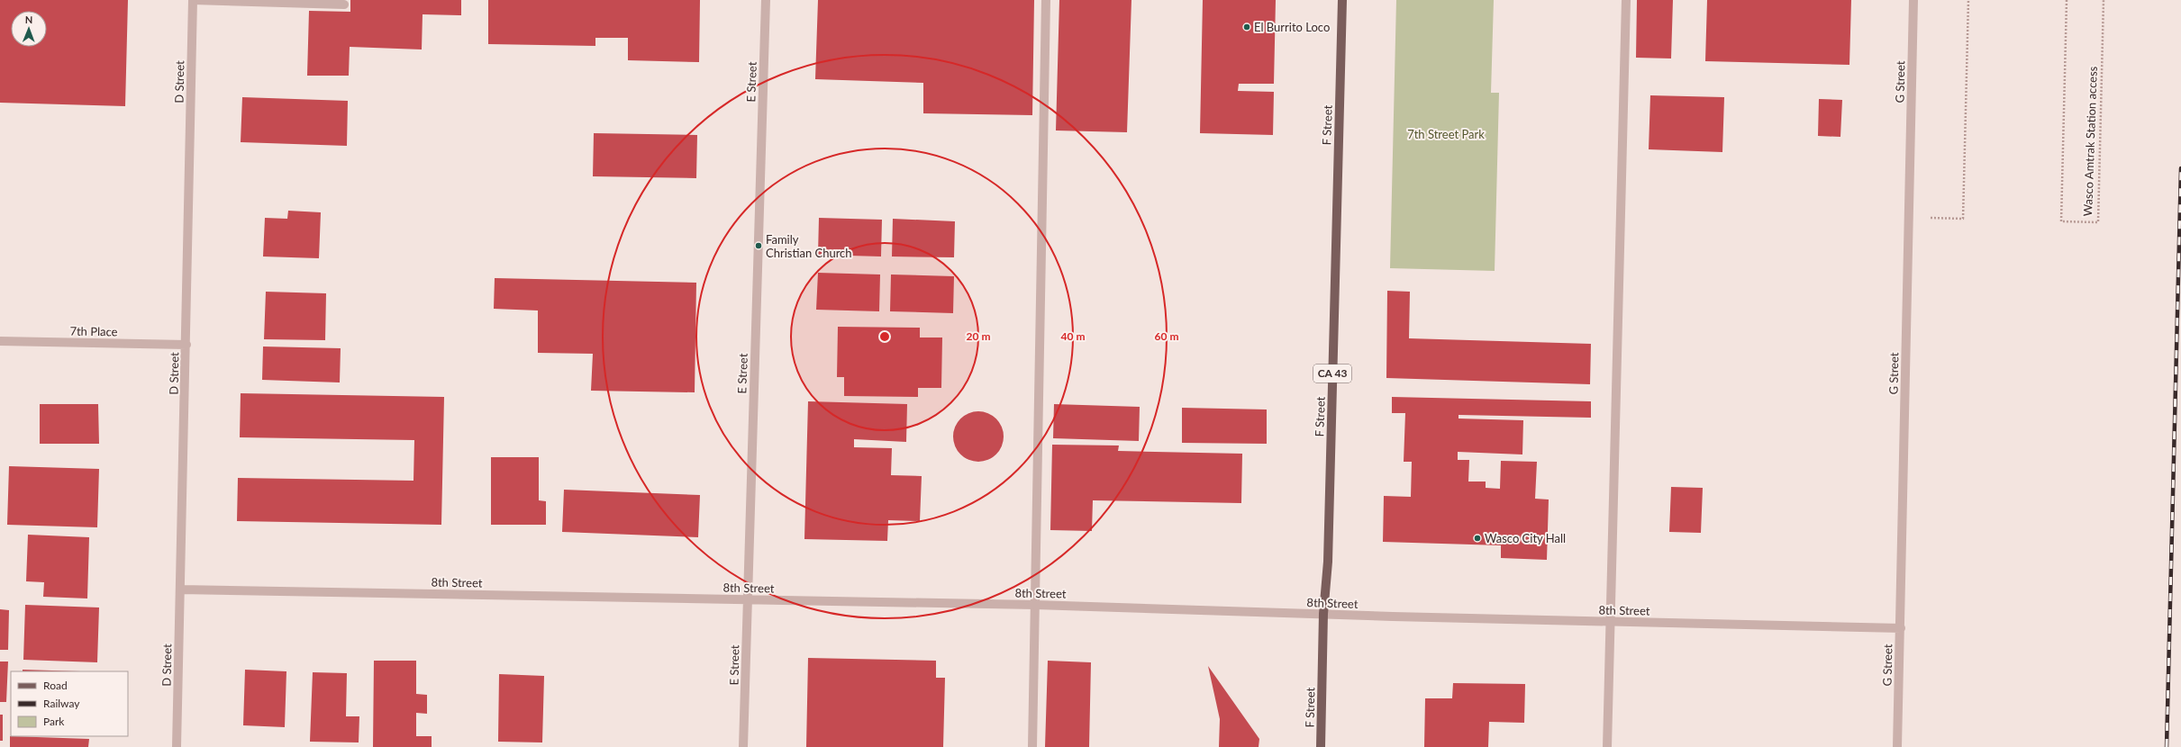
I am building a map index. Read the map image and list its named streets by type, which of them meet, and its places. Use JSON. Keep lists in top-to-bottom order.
{
  "streets": {
    "main road": ["F Street", "CA 43"],
    "street": [
      "D Street",
      "E Street",
      "G Street",
      "7th Place",
      "8th Street"
    ],
    "path": ["Wasco Amtrak Station access"]
  },
  "crossings": [
    ["D Street", "7th Place"],
    ["D Street", "8th Street"],
    ["E Street", "8th Street"],
    ["G Street", "8th Street"],
    ["F Street", "8th Street"]
  ],
  "parks": ["7th Street Park"],
  "places": ["El Burrito Loco", "Family Christian Church", "Wasco City Hall"],
  "legend": ["Road", "Railway", "Park"],
  "north": "top",
  "rings": ["20 m", "40 m", "60 m"]
}
